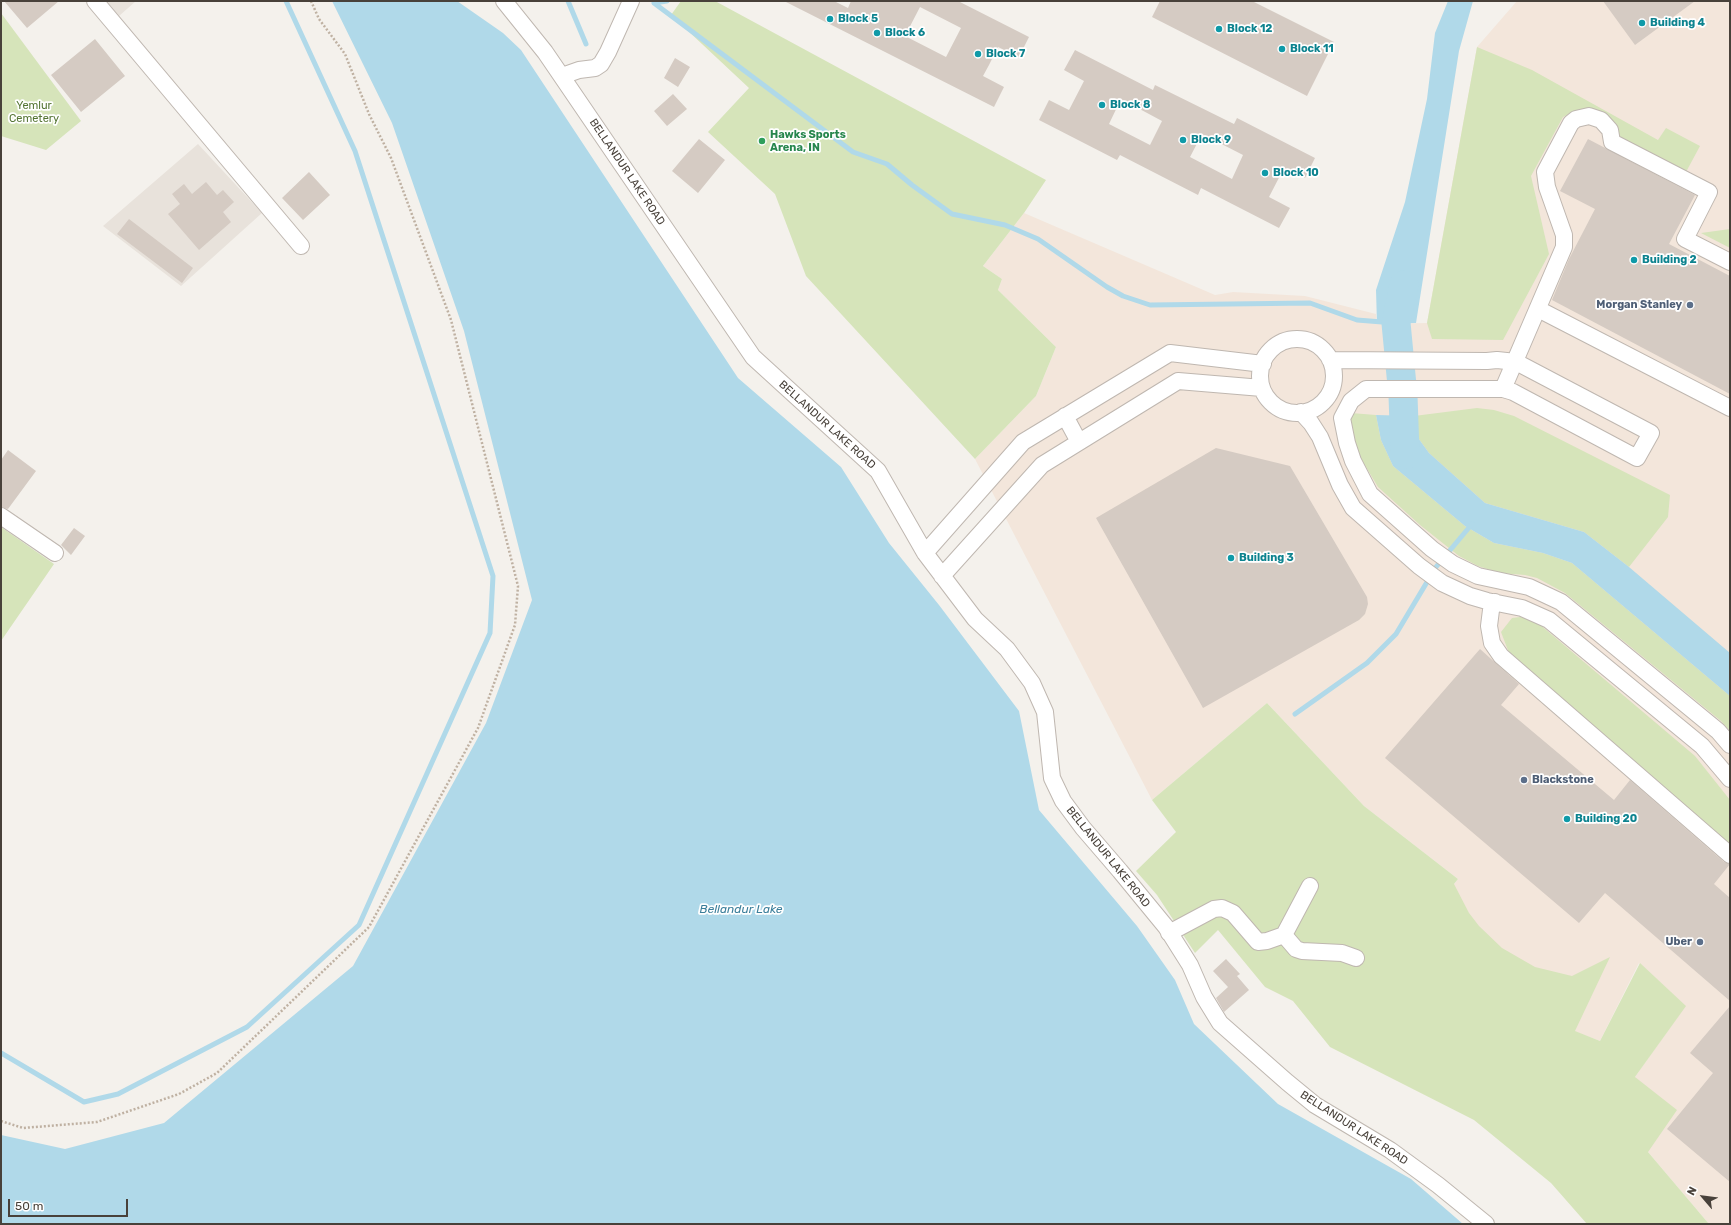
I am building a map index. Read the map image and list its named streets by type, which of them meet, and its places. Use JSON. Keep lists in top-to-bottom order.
{
  "streets": {
    "street": ["BELLANDUR LAKE ROAD"]
  },
  "water": ["Bellandur Lake"],
  "parks": ["Yemlur Cemetery"],
  "places": [
    "Block 5",
    "Building 4",
    "Block 12",
    "Block 6",
    "Block 11",
    "Block 7",
    "Block 8",
    "Block 9",
    "Hawks Sports Arena, IN",
    "Block 10",
    "Building 2",
    "Morgan Stanley",
    "Building 3",
    "Blackstone",
    "Building 20",
    "Uber"
  ],
  "scale_bar": "50 m",
  "north": "top left"
}
